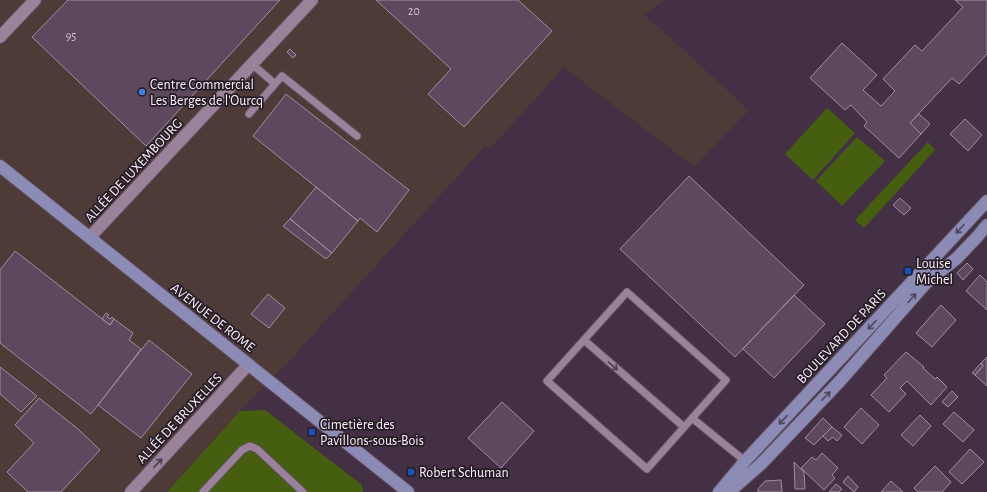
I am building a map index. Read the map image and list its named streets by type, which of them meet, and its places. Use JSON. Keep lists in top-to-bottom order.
{
  "streets": {
    "street": [
      "ALLÉE DE LUXEMBOURG",
      "AVENUE DE ROME",
      "BOULEVARD DE PARIS",
      "ALLÉE DE BRUXELLES"
    ]
  },
  "crossings": [
    ["ALLÉE DE LUXEMBOURG", "AVENUE DE ROME"],
    ["AVENUE DE ROME", "ALLÉE DE BRUXELLES"]
  ],
  "one_way": ["ALLÉE DE BRUXELLES"],
  "places": {
    "other": ["Centre Commercial Les Berges de l'Ourcq"],
    "transit": ["Louise Michel", "Cimetière des Pavillons-sous-Bois", "Robert Schuman"]
  },
  "house_numbers": ["20", "95"]
}
